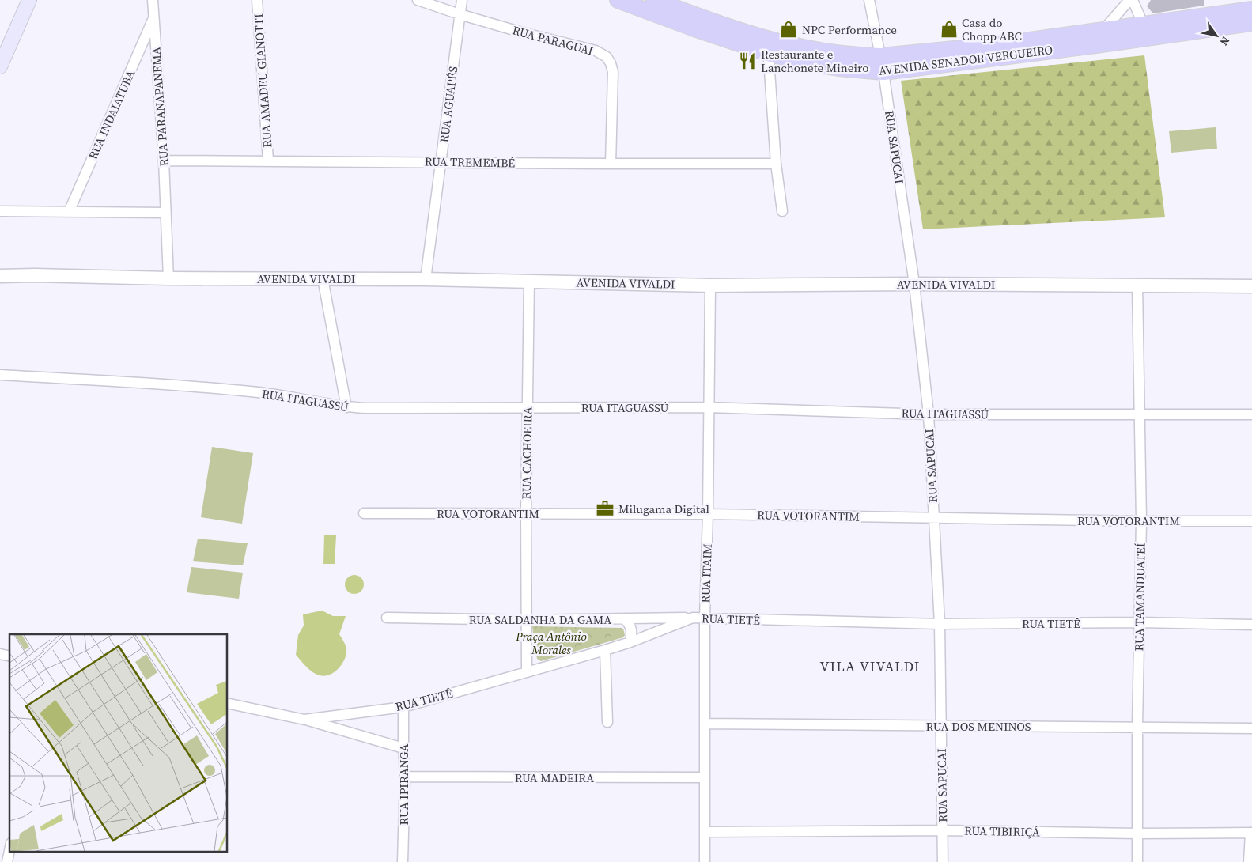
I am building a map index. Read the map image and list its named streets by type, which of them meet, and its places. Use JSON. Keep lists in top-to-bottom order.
{
  "streets": {
    "main road": ["AVENIDA SENADOR VERGUEIRO"],
    "street": [
      "RUA PARAGUAI",
      "RUA AMADEU GIANOTTI",
      "RUA AGUAPÉS",
      "RUA PARANAPANEMA",
      "RUA INDAIATUBA",
      "RUA SAPUCAI",
      "RUA TREMEMBÉ",
      "AVENIDA VIVALDI",
      "RUA ITAGUASSÚ",
      "RUA CACHOEIRA",
      "RUA VOTORANTIM",
      "RUA ITAIM",
      "RUA TAMANDUATEÍ",
      "RUA SALDANHA DA GAMA",
      "RUA TIETÊ",
      "RUA DOS MENINOS",
      "RUA MADEIRA",
      "RUA IPIRANGA",
      "RUA TIBIRIÇÁ"
    ]
  },
  "crossings": [
    ["RUA PARAGUAI", "RUA AGUAPÉS"],
    ["RUA PARAGUAI", "RUA TREMEMBÉ"],
    ["AVENIDA SENADOR VERGUEIRO", "RUA SAPUCAI"],
    ["RUA AMADEU GIANOTTI", "RUA TREMEMBÉ"],
    ["RUA AGUAPÉS", "RUA TREMEMBÉ"],
    ["RUA AGUAPÉS", "AVENIDA VIVALDI"],
    ["RUA PARANAPANEMA", "RUA INDAIATUBA"],
    ["RUA PARANAPANEMA", "RUA TREMEMBÉ"],
    ["RUA PARANAPANEMA", "AVENIDA VIVALDI"],
    ["RUA SAPUCAI", "AVENIDA VIVALDI"],
    ["RUA SAPUCAI", "RUA ITAGUASSÚ"],
    ["RUA SAPUCAI", "RUA VOTORANTIM"],
    ["RUA SAPUCAI", "RUA TIETÊ"],
    ["RUA SAPUCAI", "RUA DOS MENINOS"],
    ["RUA SAPUCAI", "RUA TIBIRIÇÁ"],
    ["AVENIDA VIVALDI", "RUA CACHOEIRA"],
    ["AVENIDA VIVALDI", "RUA ITAIM"],
    ["AVENIDA VIVALDI", "RUA TAMANDUATEÍ"],
    ["RUA ITAGUASSÚ", "RUA CACHOEIRA"],
    ["RUA ITAGUASSÚ", "RUA ITAIM"],
    ["RUA ITAGUASSÚ", "RUA TAMANDUATEÍ"],
    ["RUA CACHOEIRA", "RUA VOTORANTIM"],
    ["RUA CACHOEIRA", "RUA SALDANHA DA GAMA"],
    ["RUA CACHOEIRA", "RUA TIETÊ"],
    ["RUA VOTORANTIM", "RUA ITAIM"],
    ["RUA VOTORANTIM", "RUA TAMANDUATEÍ"],
    ["RUA ITAIM", "RUA TIETÊ"],
    ["RUA ITAIM", "RUA DOS MENINOS"],
    ["RUA ITAIM", "RUA MADEIRA"],
    ["RUA ITAIM", "RUA TIBIRIÇÁ"],
    ["RUA TAMANDUATEÍ", "RUA TIETÊ"],
    ["RUA TAMANDUATEÍ", "RUA DOS MENINOS"],
    ["RUA TAMANDUATEÍ", "RUA TIBIRIÇÁ"],
    ["RUA SALDANHA DA GAMA", "RUA TIETÊ"],
    ["RUA TIETÊ", "RUA IPIRANGA"],
    ["RUA MADEIRA", "RUA IPIRANGA"]
  ],
  "districts": ["VILA VIVALDI"],
  "parks": ["Praça Antônio Morales"],
  "places": {
    "shop": ["NPC Performance", "Casa do Chopp ABC"],
    "restaurant": ["Restaurante e Lanchonete Mineiro"],
    "office": ["Milugama Digital"]
  },
  "north": "bottom right"
}
